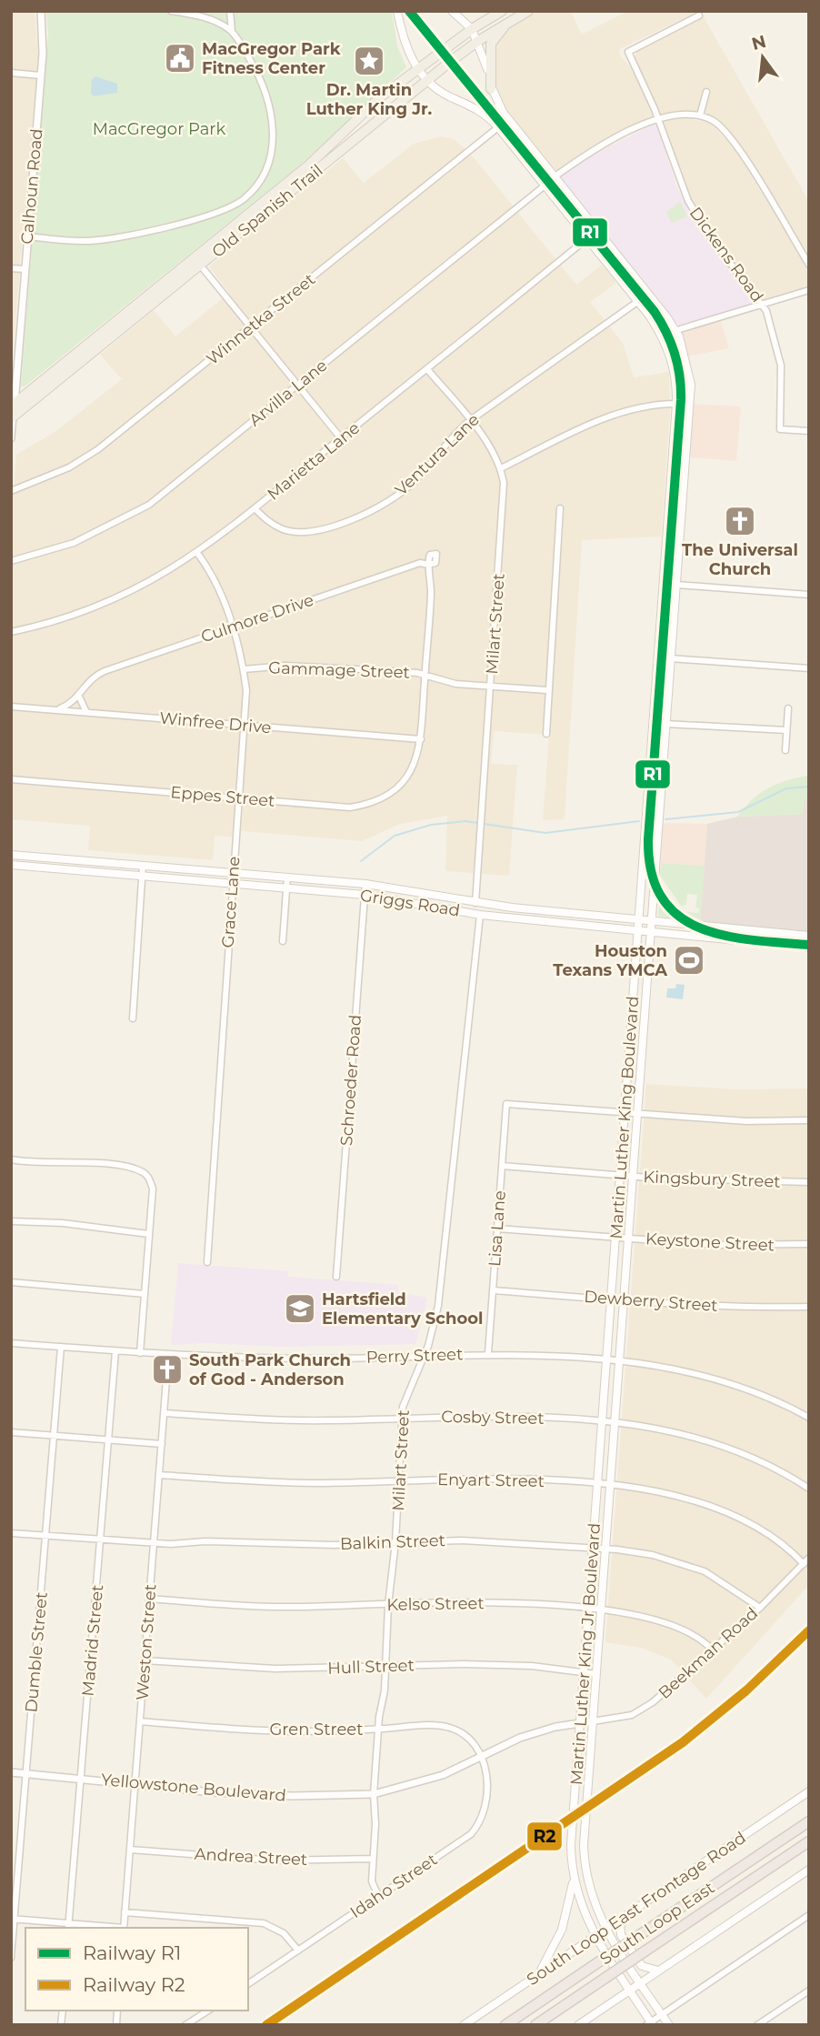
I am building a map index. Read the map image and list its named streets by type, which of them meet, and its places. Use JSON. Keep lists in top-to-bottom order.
{
  "streets": {
    "highway": ["South Loop East"],
    "main road": [
      "Old Spanish Trail",
      "Griggs Road",
      "Martin Luther King Boulevard",
      "Martin Luther King Jr Boulevard",
      "South Loop East Frontage Road"
    ],
    "street": [
      "Calhoun Road",
      "Dickens Road",
      "Winnetka Street",
      "Arvilla Lane",
      "Ventura Lane",
      "Marietta Lane",
      "Culmore Drive",
      "Milart Street",
      "Gammage Street",
      "Winfree Drive",
      "Eppes Street",
      "Grace Lane",
      "Schroeder Road",
      "Kingsbury Street",
      "Lisa Lane",
      "Keystone Street",
      "Dewberry Street",
      "Perry Street",
      "Cosby Street",
      "Enyart Street",
      "Balkin Street",
      "Kelso Street",
      "Madrid Street",
      "Weston Street",
      "Dumble Street",
      "Beekman Road",
      "Hull Street",
      "Gren Street",
      "Yellowstone Boulevard",
      "Andrea Street",
      "Idaho Street"
    ]
  },
  "crossings": [
    ["Calhoun Road", "Old Spanish Trail"],
    ["Old Spanish Trail", "Martin Luther King Boulevard"],
    ["Winnetka Street", "Martin Luther King Boulevard"],
    ["Arvilla Lane", "Martin Luther King Boulevard"],
    ["Ventura Lane", "Marietta Lane"],
    ["Ventura Lane", "Milart Street"],
    ["Ventura Lane", "Martin Luther King Boulevard"],
    ["Marietta Lane", "Milart Street"],
    ["Marietta Lane", "Grace Lane"],
    ["Marietta Lane", "Martin Luther King Boulevard"],
    ["Culmore Drive", "Winfree Drive"],
    ["Culmore Drive", "Grace Lane"],
    ["Milart Street", "Gammage Street"],
    ["Milart Street", "Griggs Road"],
    ["Milart Street", "Perry Street"],
    ["Milart Street", "Cosby Street"],
    ["Milart Street", "Enyart Street"],
    ["Milart Street", "Balkin Street"],
    ["Milart Street", "Kelso Street"],
    ["Milart Street", "Hull Street"],
    ["Milart Street", "Gren Street"],
    ["Milart Street", "Yellowstone Boulevard"],
    ["Milart Street", "Andrea Street"],
    ["Milart Street", "Idaho Street"],
    ["Gammage Street", "Grace Lane"],
    ["Winfree Drive", "Eppes Street"],
    ["Winfree Drive", "Grace Lane"],
    ["Eppes Street", "Grace Lane"],
    ["Grace Lane", "Griggs Road"],
    ["Griggs Road", "Schroeder Road"],
    ["Griggs Road", "Martin Luther King Boulevard"],
    ["Martin Luther King Boulevard", "Kingsbury Street"],
    ["Martin Luther King Boulevard", "Lisa Lane"],
    ["Martin Luther King Boulevard", "Keystone Street"],
    ["Martin Luther King Boulevard", "Dewberry Street"],
    ["Martin Luther King Boulevard", "Perry Street"],
    ["Martin Luther King Boulevard", "Martin Luther King Jr Boulevard"],
    ["Kingsbury Street", "Lisa Lane"],
    ["Lisa Lane", "Keystone Street"],
    ["Lisa Lane", "Dewberry Street"],
    ["Lisa Lane", "Perry Street"],
    ["Perry Street", "Madrid Street"],
    ["Perry Street", "Weston Street"],
    ["Perry Street", "Dumble Street"],
    ["Perry Street", "Martin Luther King Jr Boulevard"],
    ["Cosby Street", "Weston Street"],
    ["Cosby Street", "Martin Luther King Jr Boulevard"],
    ["Enyart Street", "Weston Street"],
    ["Enyart Street", "Beekman Road"],
    ["Enyart Street", "Martin Luther King Jr Boulevard"],
    ["Balkin Street", "Madrid Street"],
    ["Balkin Street", "Weston Street"],
    ["Balkin Street", "Dumble Street"],
    ["Balkin Street", "Beekman Road"],
    ["Balkin Street", "Martin Luther King Jr Boulevard"],
    ["Kelso Street", "Weston Street"],
    ["Kelso Street", "Beekman Road"],
    ["Kelso Street", "Martin Luther King Jr Boulevard"],
    ["Madrid Street", "Yellowstone Boulevard"],
    ["Weston Street", "Hull Street"],
    ["Weston Street", "Gren Street"],
    ["Weston Street", "Yellowstone Boulevard"],
    ["Weston Street", "Andrea Street"],
    ["Dumble Street", "Yellowstone Boulevard"],
    ["Beekman Road", "Martin Luther King Jr Boulevard"],
    ["Beekman Road", "Yellowstone Boulevard"],
    ["Martin Luther King Jr Boulevard", "Hull Street"],
    ["Martin Luther King Jr Boulevard", "Yellowstone Boulevard"],
    ["Martin Luther King Jr Boulevard", "South Loop East Frontage Road"],
    ["Gren Street", "Yellowstone Boulevard"],
    ["Gren Street", "Idaho Street"],
    ["Yellowstone Boulevard", "Idaho Street"]
  ],
  "parks": ["MacGregor Park"],
  "places": {
    "public building": ["MacGregor Park Fitness Center"],
    "place": ["Dr. Martin Luther King Jr."],
    "church": ["The Universal Church", "South Park Church of God - Anderson"],
    "sports": ["Houston Texans YMCA"],
    "school or university": ["Hartsfield Elementary School"]
  },
  "lines": ["rail line R1", "rail line R2"],
  "legend": ["Railway R1", "Railway R2"],
  "north": "top"
}
